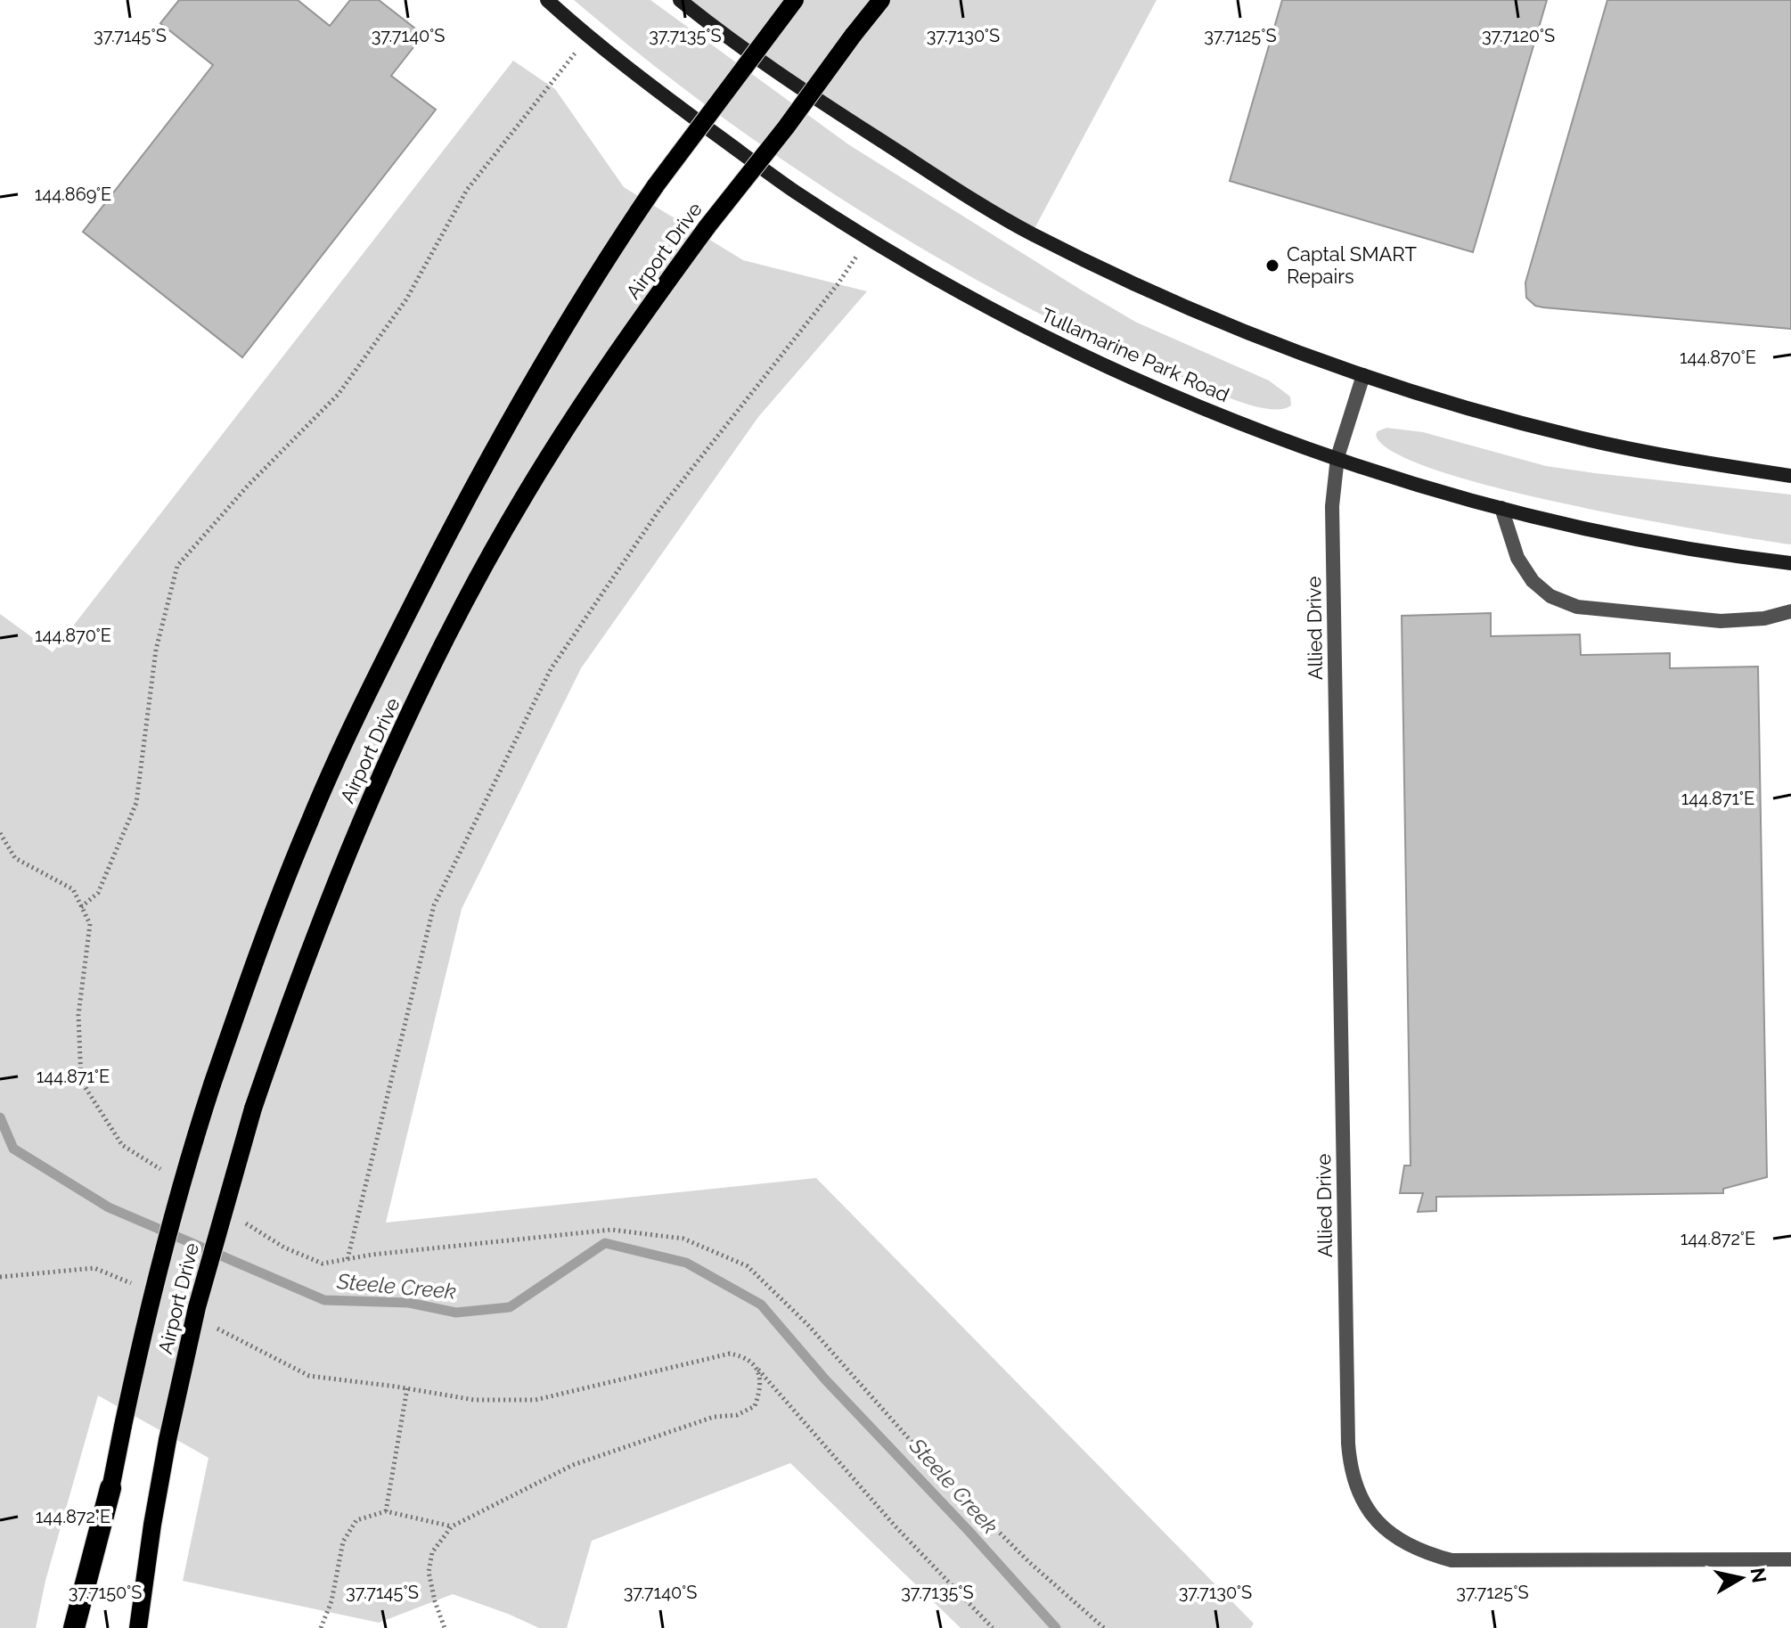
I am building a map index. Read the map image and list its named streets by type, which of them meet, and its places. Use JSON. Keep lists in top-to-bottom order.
{
  "streets": {
    "main road": ["Airport Drive"],
    "street": ["Tullamarine Park Road", "Allied Drive"]
  },
  "crossings": [
    ["Tullamarine Park Road", "Allied Drive"]
  ],
  "water": ["Steele Creek"],
  "places": ["Captal SMART Repairs"],
  "north": "right",
  "coordinates": [
    "37.7145°S",
    "37.7140°S",
    "37.7135°S",
    "37.7130°S",
    "37.7120°S",
    "37.7125°S",
    "144.869°E",
    "144.870°E",
    "144.871°E",
    "144.872°E",
    "37.7150°S"
  ]
}
